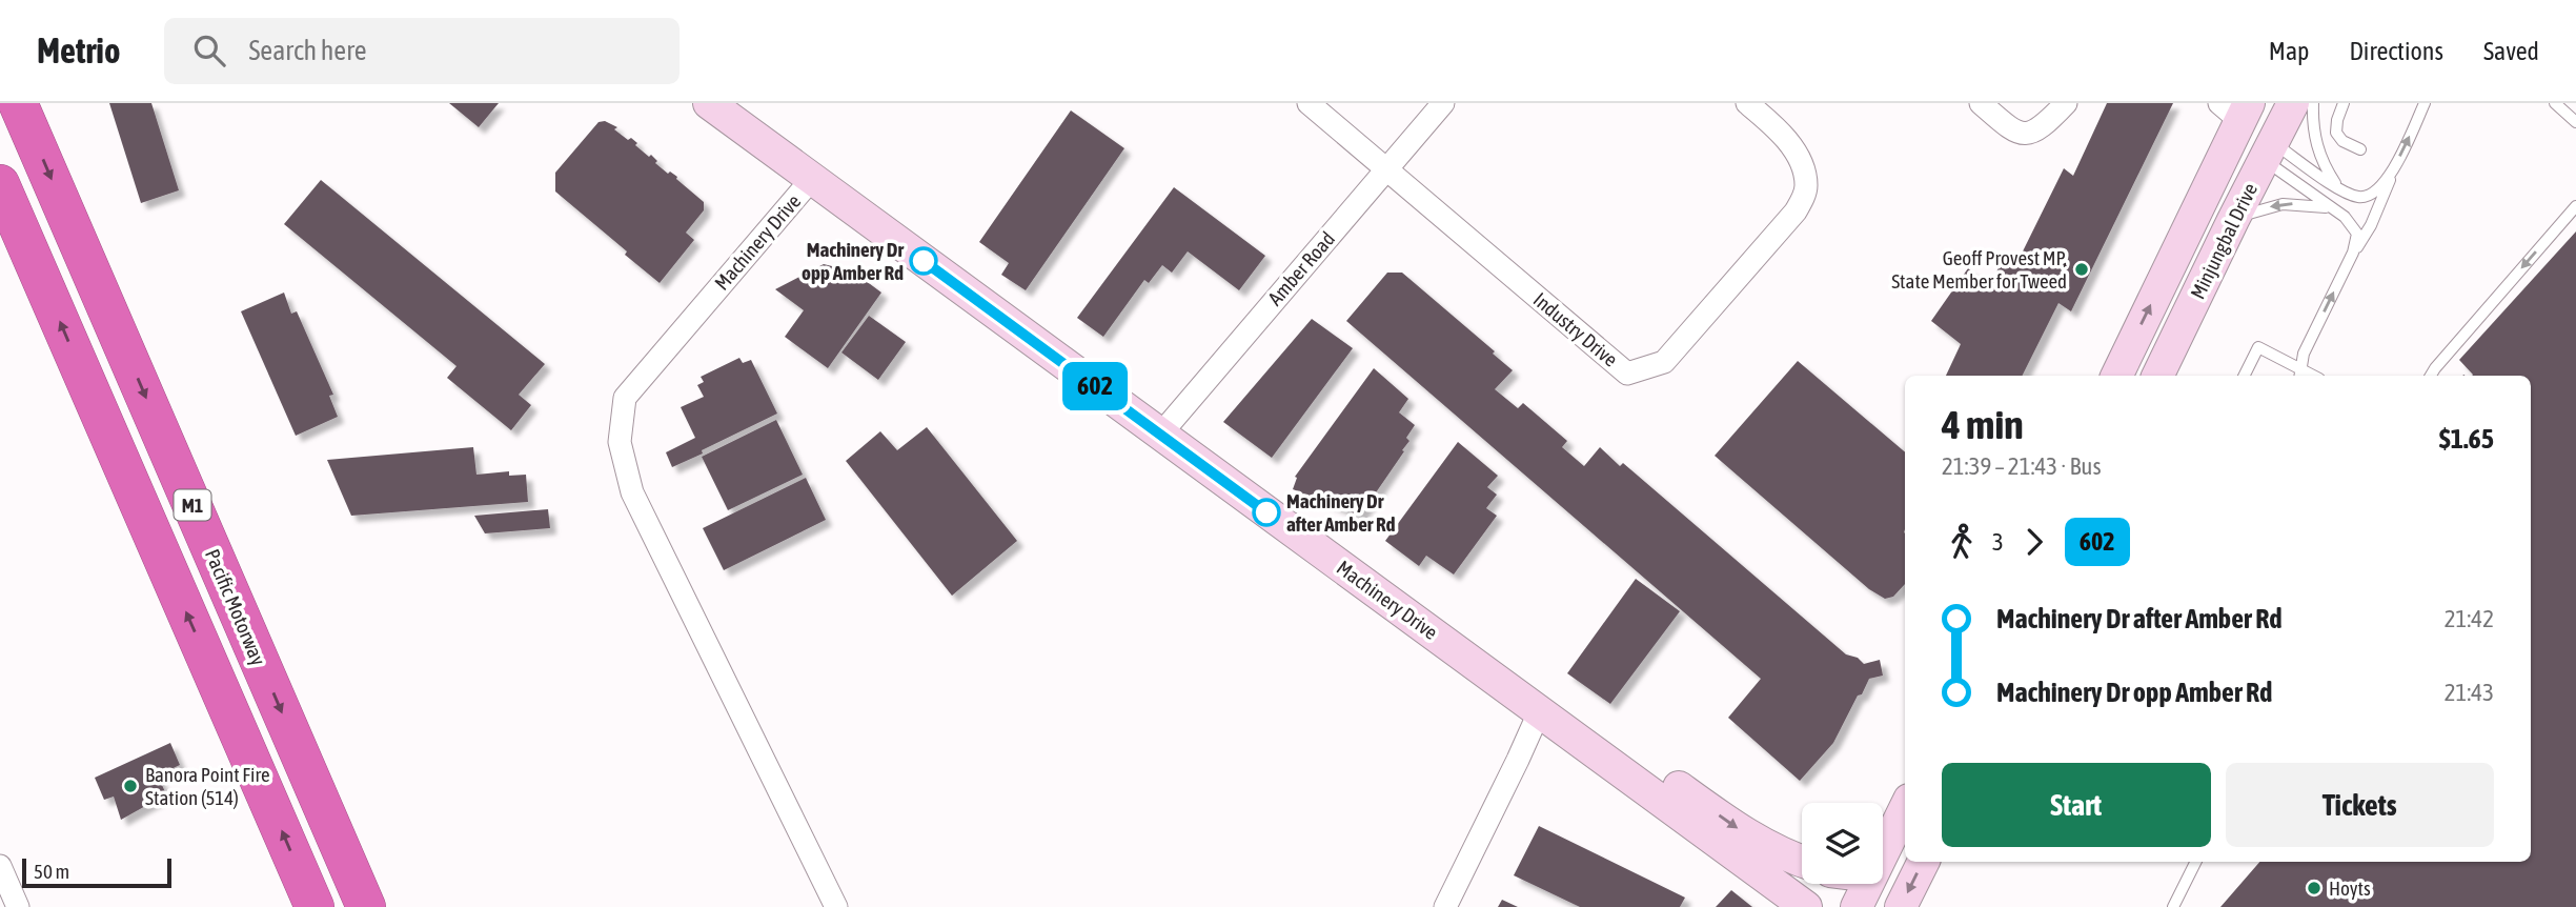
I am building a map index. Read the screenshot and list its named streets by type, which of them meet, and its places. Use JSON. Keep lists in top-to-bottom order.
{
  "streets": {
    "highway": ["M1", "Pacific Motorway"],
    "street": [
      "Minjungbal Drive",
      "Machinery Drive",
      "Amber Road",
      "Industry Drive"
    ]
  },
  "crossings": [
    ["Machinery Drive", "Amber Road"],
    ["Amber Road", "Industry Drive"]
  ],
  "places": [
    "Machinery Dr opp Amber Rd",
    "Geoff Provest MP, State Member for Tweed",
    "Machinery Dr after Amber Rd",
    "Banora Point Fire Station (514)",
    "Hoyts"
  ],
  "lines": ["bus line 602"],
  "scale_bar": "50 m",
  "page": {
    "header": "Metrio",
    "search": "Search here",
    "nav": ["Map", "Directions", "Saved"],
    "on_map": "602",
    "heading": ["4 min", "21:39 – 21:43 · Bus", "$1.65"],
    "legs": ["3", "602"],
    "list": [
      {
        "name": "Machinery Dr after Amber Rd",
        "value": "21:42"
      },
      {
        "name": "Machinery Dr opp Amber Rd",
        "value": "21:43"
      }
    ],
    "buttons": ["Start", "Tickets"],
    "scale": "50 m"
  }
}
